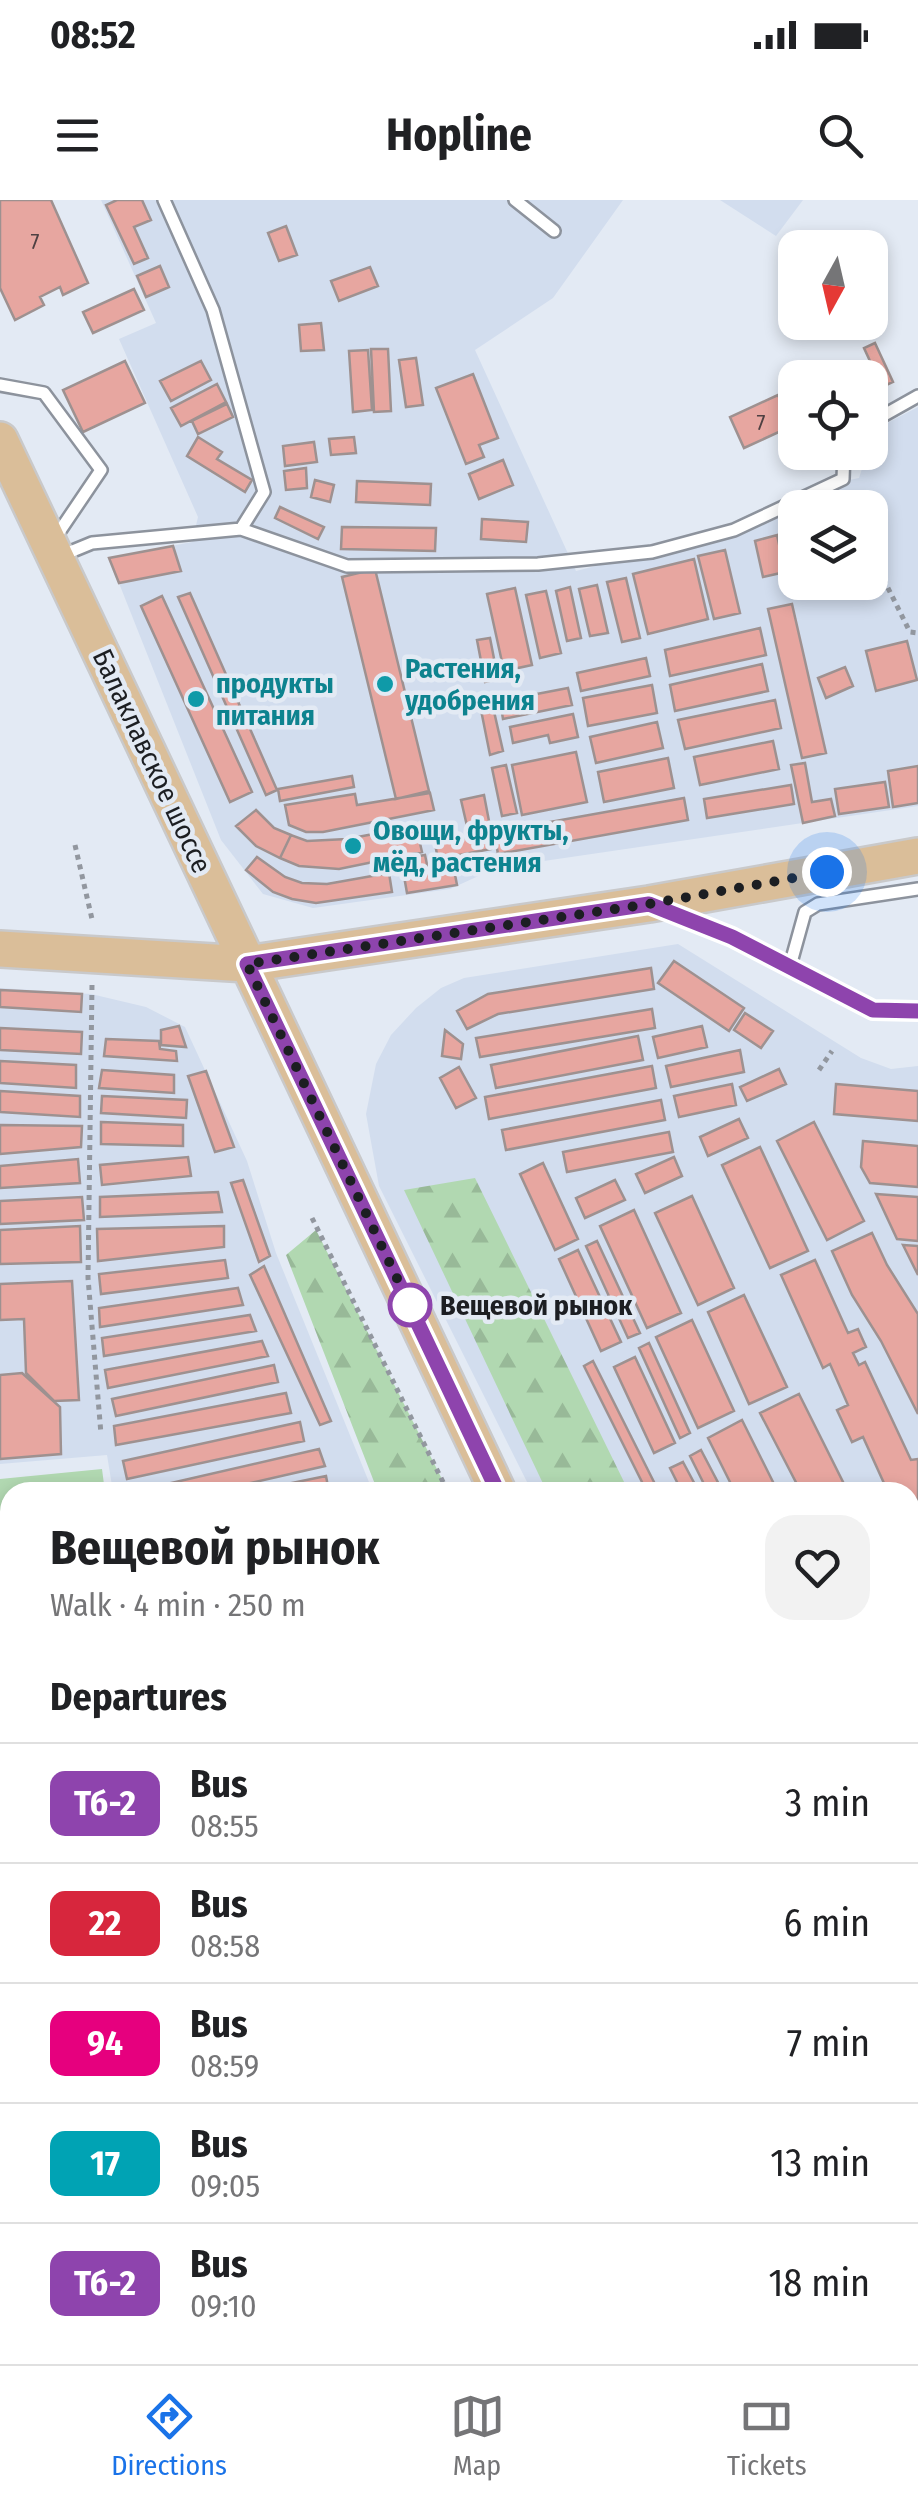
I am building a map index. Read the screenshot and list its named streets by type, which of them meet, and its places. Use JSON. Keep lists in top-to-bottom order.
{
  "streets": {
    "main road": ["Балаклавское шоссе"]
  },
  "places": [
    "Растения, удобрения",
    "продукты питания",
    "Овощи, фрукты, мёд, растения",
    "Вещевой рынок"
  ],
  "lines": ["bus line Тб-2"],
  "house_numbers": ["7", "7"],
  "north": "bottom",
  "page": {
    "status": "08:52",
    "header": "Hopline",
    "heading": [
      ["Вещевой рынок", "Walk · 4 min · 250 m"],
      "Departures"
    ],
    "list": [
      {
        "mark": "Тб-2",
        "name": "Bus",
        "note": "08:55",
        "value": "3 min"
      },
      {
        "mark": "22",
        "name": "Bus",
        "note": "08:58",
        "value": "6 min"
      },
      {
        "mark": "94",
        "name": "Bus",
        "note": "08:59",
        "value": "7 min"
      },
      {
        "mark": "17",
        "name": "Bus",
        "note": "09:05",
        "value": "13 min"
      },
      {
        "mark": "Тб-2",
        "name": "Bus",
        "note": "09:10",
        "value": "18 min"
      }
    ],
    "tabs": ["Directions", "Map", "Tickets"]
  }
}
